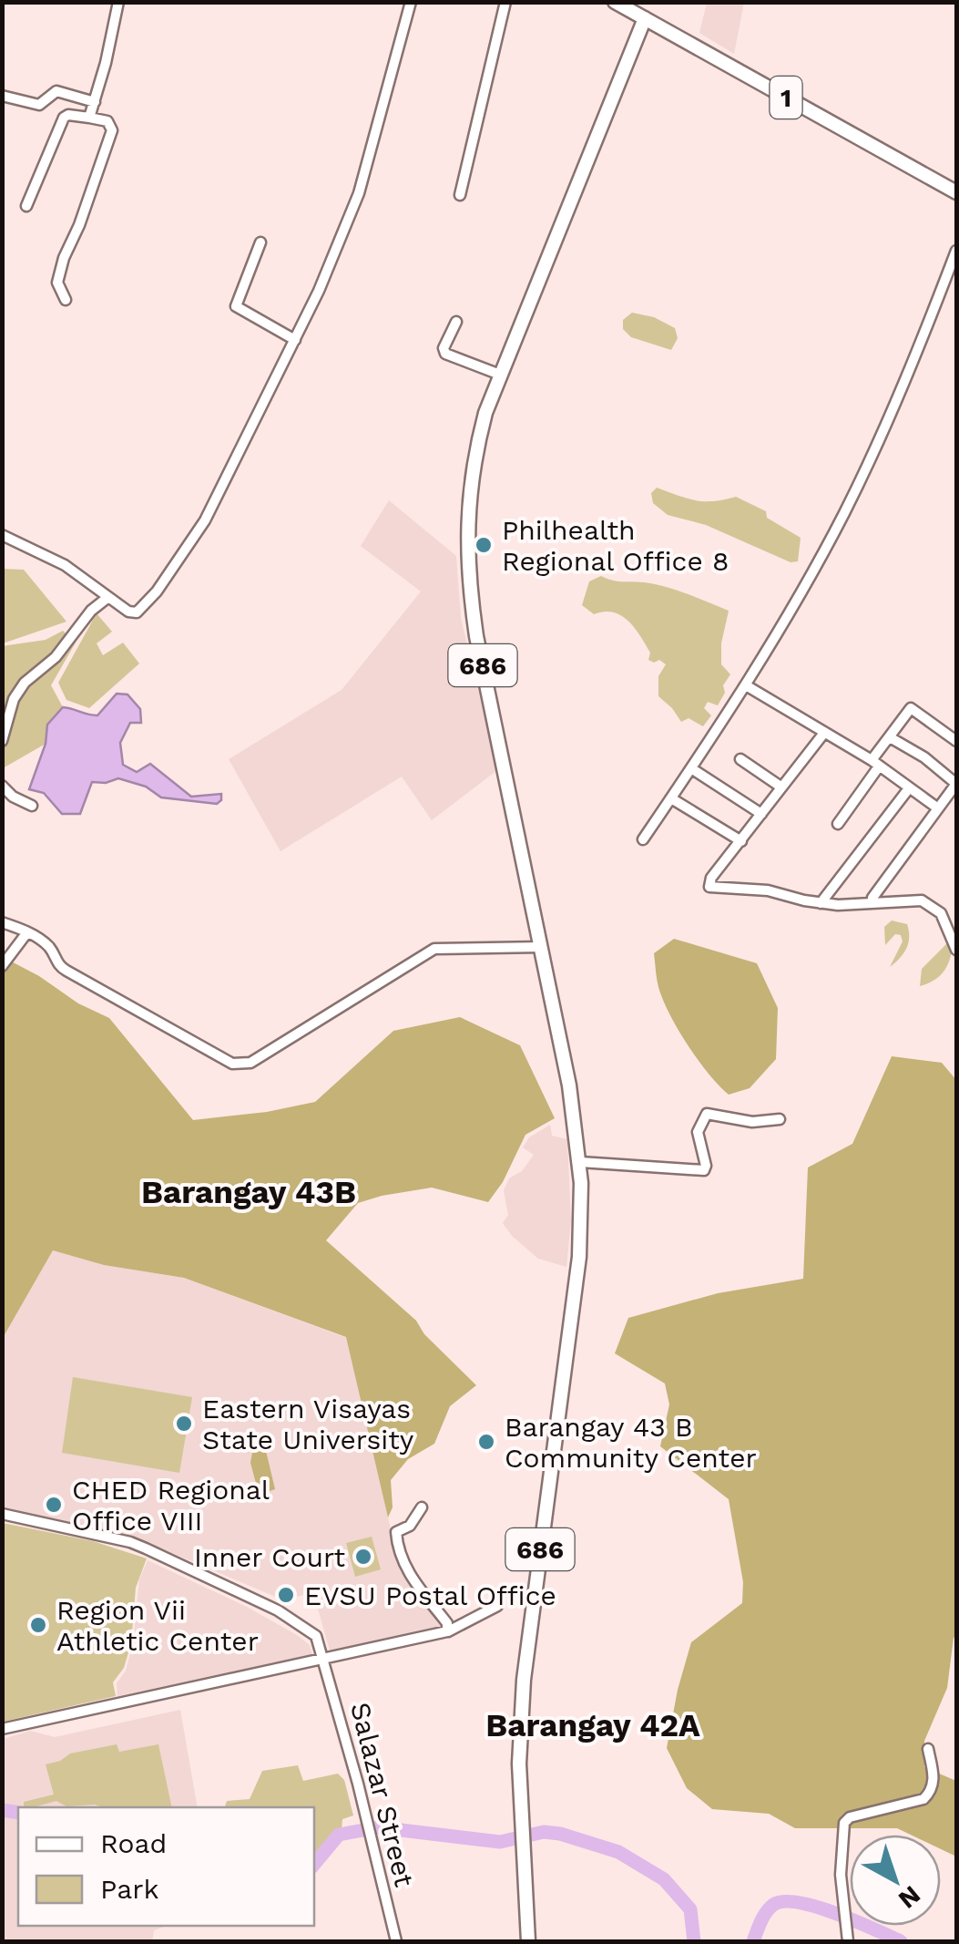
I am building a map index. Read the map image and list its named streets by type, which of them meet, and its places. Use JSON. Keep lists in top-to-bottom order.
{
  "streets": {
    "main road": ["1", "686"],
    "street": ["Salazar Street"]
  },
  "crossings": [
    ["1", "686"]
  ],
  "districts": ["Barangay 43B", "Barangay 42A"],
  "places": [
    "Philhealth Regional Office 8",
    "Eastern Visayas State University",
    "Barangay 43 B Community Center",
    "CHED Regional Office VIII",
    "Inner Court",
    "EVSU Postal Office",
    "Region Vii Athletic Center"
  ],
  "legend": ["Road", "Park"],
  "north": "bottom right"
}
